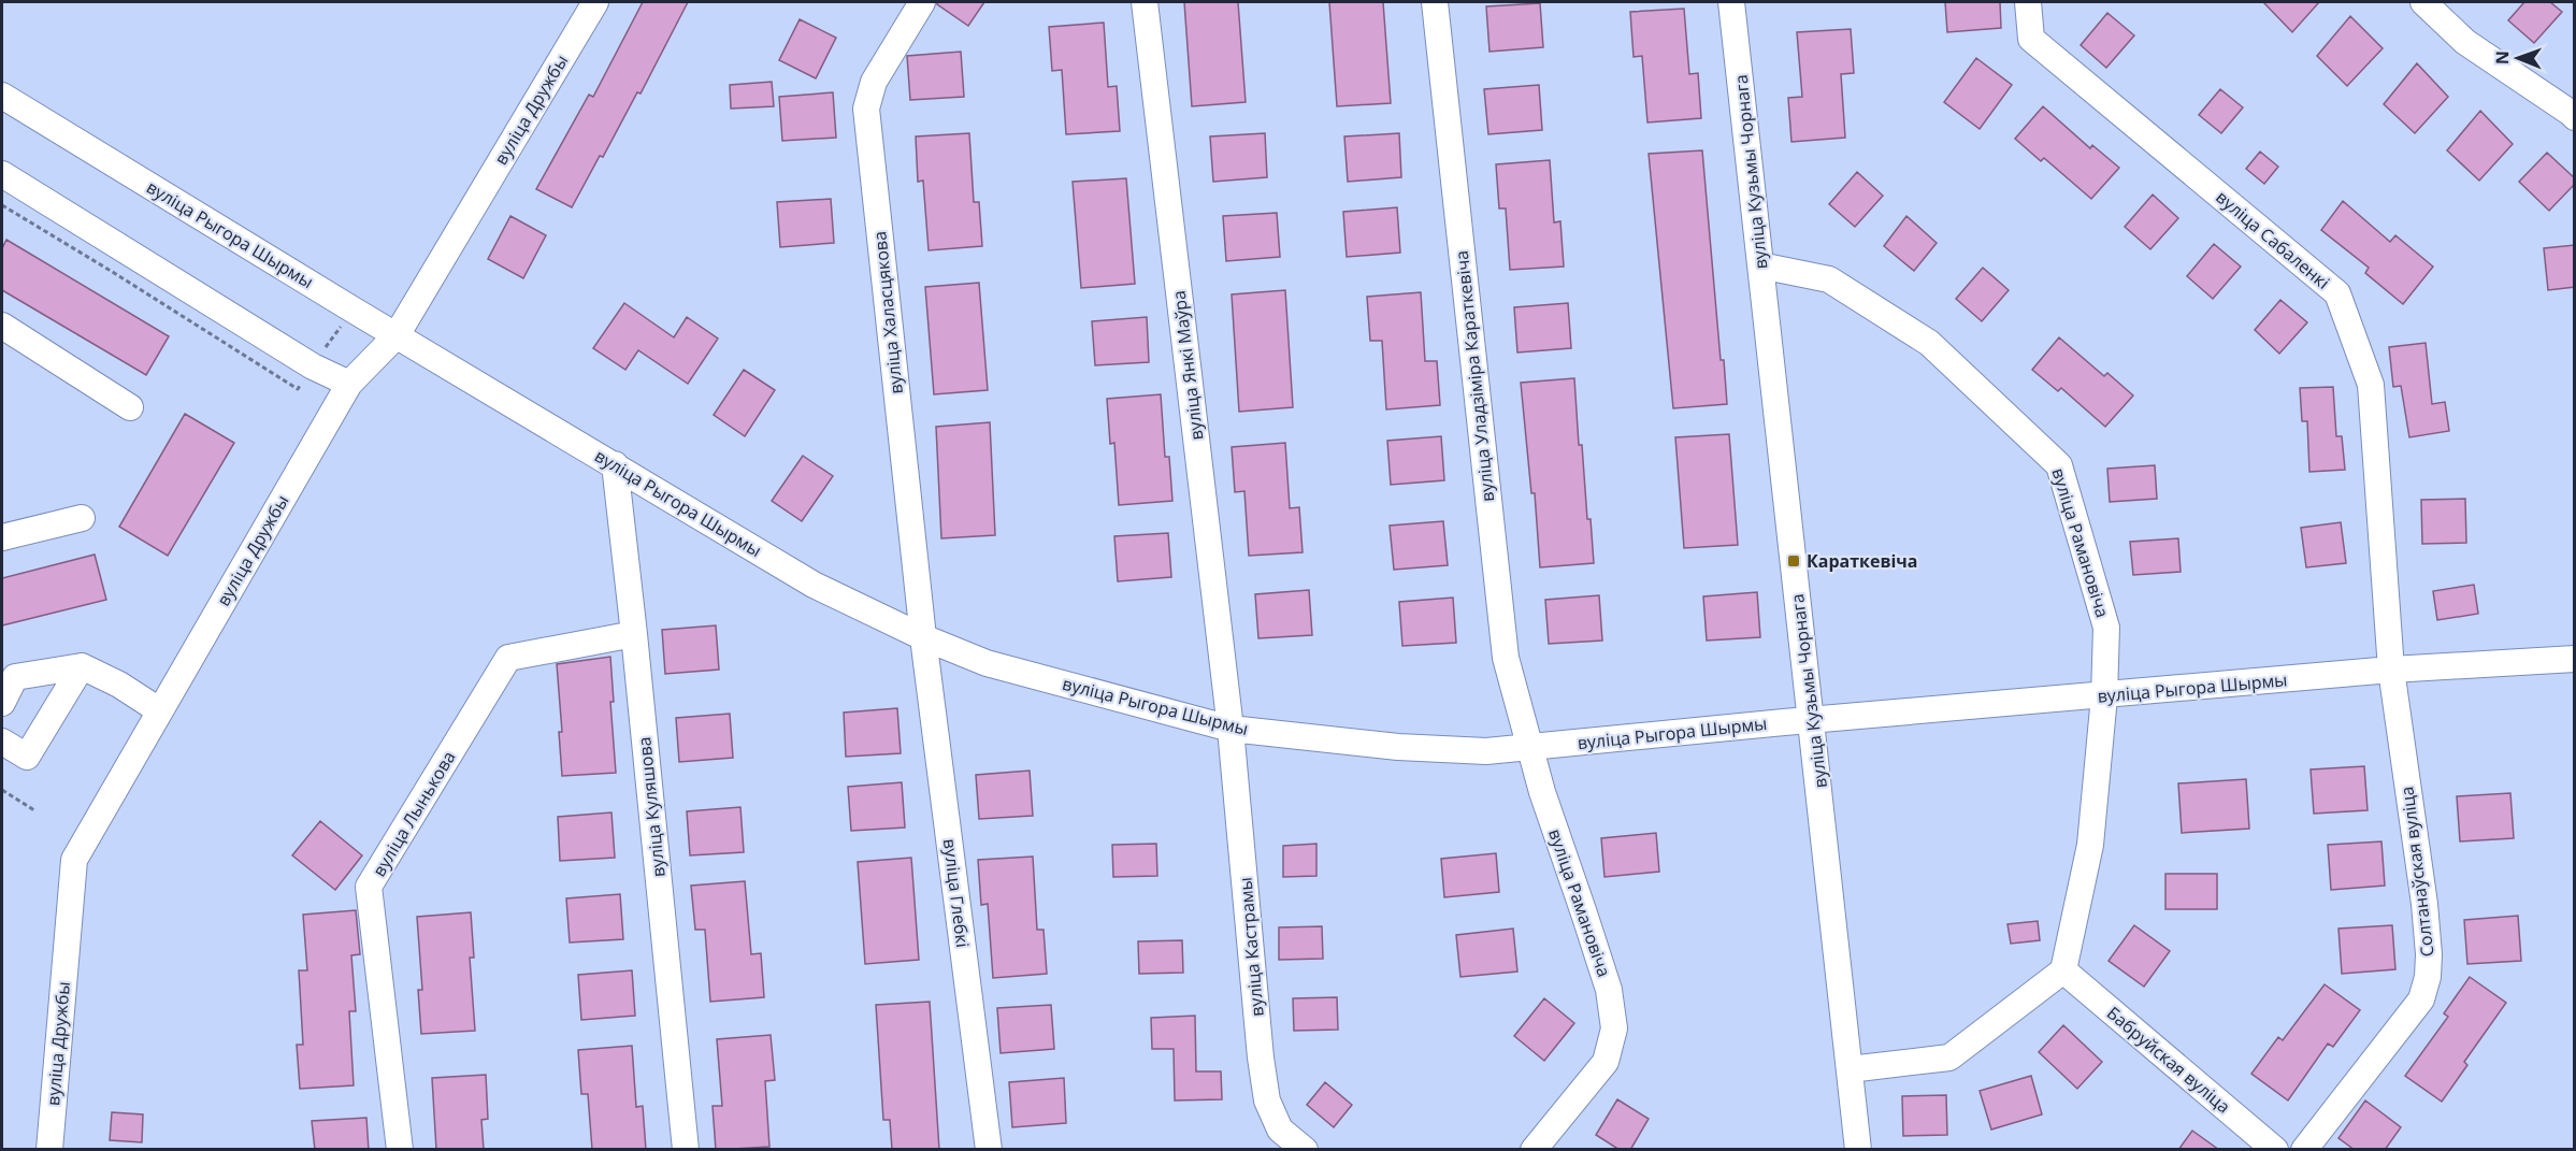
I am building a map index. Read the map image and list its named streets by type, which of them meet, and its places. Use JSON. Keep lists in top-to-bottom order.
{
  "streets": {
    "street": [
      "вуліца Дружбы",
      "вуліца Кузьмы Чорнага",
      "вуліца Рыгора Шырмы",
      "вуліца Сабаленкі",
      "вуліца Халасцякова",
      "вуліца Янкі Маўра",
      "вуліца Уладзіміра Караткевіча",
      "вуліца Рамановіча",
      "вуліца Куляшова",
      "вуліца Лынькова",
      "Солтанаўская вуліца",
      "вуліца Глебкі",
      "вуліца Кастрамы",
      "Бабруйская вуліца"
    ]
  },
  "crossings": [
    ["вуліца Дружбы", "вуліца Рыгора Шырмы"],
    ["вуліца Кузьмы Чорнага", "вуліца Рыгора Шырмы"],
    ["вуліца Кузьмы Чорнага", "вуліца Рамановіча"],
    ["вуліца Рыгора Шырмы", "вуліца Сабаленкі"],
    ["вуліца Рыгора Шырмы", "вуліца Халасцякова"],
    ["вуліца Рыгора Шырмы", "вуліца Янкі Маўра"],
    ["вуліца Рыгора Шырмы", "вуліца Уладзіміра Караткевіча"],
    ["вуліца Рыгора Шырмы", "вуліца Рамановіча"],
    ["вуліца Рыгора Шырмы", "вуліца Куляшова"],
    ["вуліца Рыгора Шырмы", "Солтанаўская вуліца"],
    ["вуліца Рыгора Шырмы", "вуліца Глебкі"],
    ["вуліца Рыгора Шырмы", "вуліца Кастрамы"],
    ["вуліца Сабаленкі", "Солтанаўская вуліца"],
    ["вуліца Халасцякова", "вуліца Глебкі"],
    ["вуліца Янкі Маўра", "вуліца Кастрамы"],
    ["вуліца Уладзіміра Караткевіча", "вуліца Рамановіча"],
    ["вуліца Рамановіча", "Бабруйская вуліца"],
    ["вуліца Куляшова", "вуліца Лынькова"]
  ],
  "places": {
    "transit": ["Караткевіча"]
  },
  "north": "left"
}
